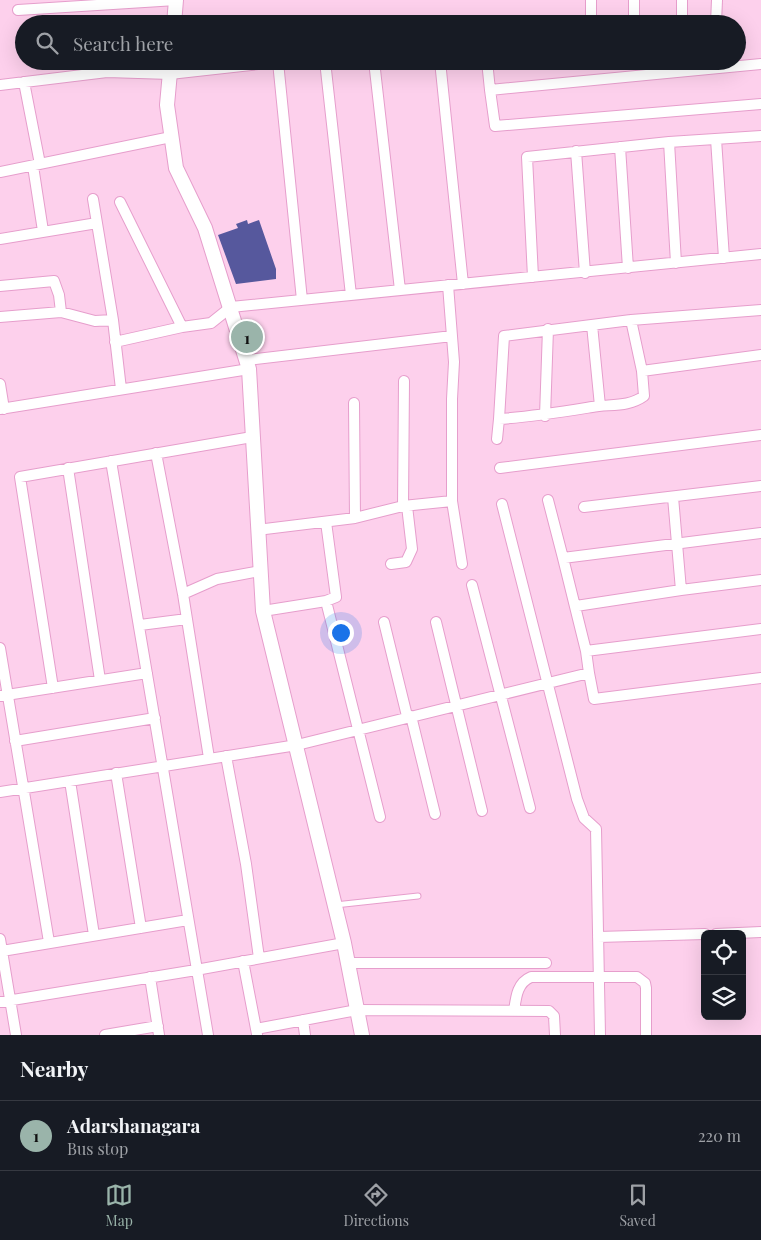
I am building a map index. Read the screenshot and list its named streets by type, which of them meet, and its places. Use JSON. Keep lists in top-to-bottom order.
{
  "page": {
    "search": "Search here",
    "pins": "1",
    "heading": "Nearby",
    "list": [
      {
        "mark": "1",
        "name": "Adarshanagara",
        "note": "Bus stop",
        "value": "220 m"
      }
    ],
    "nav": ["Map", "Directions", "Saved"]
  }
}
